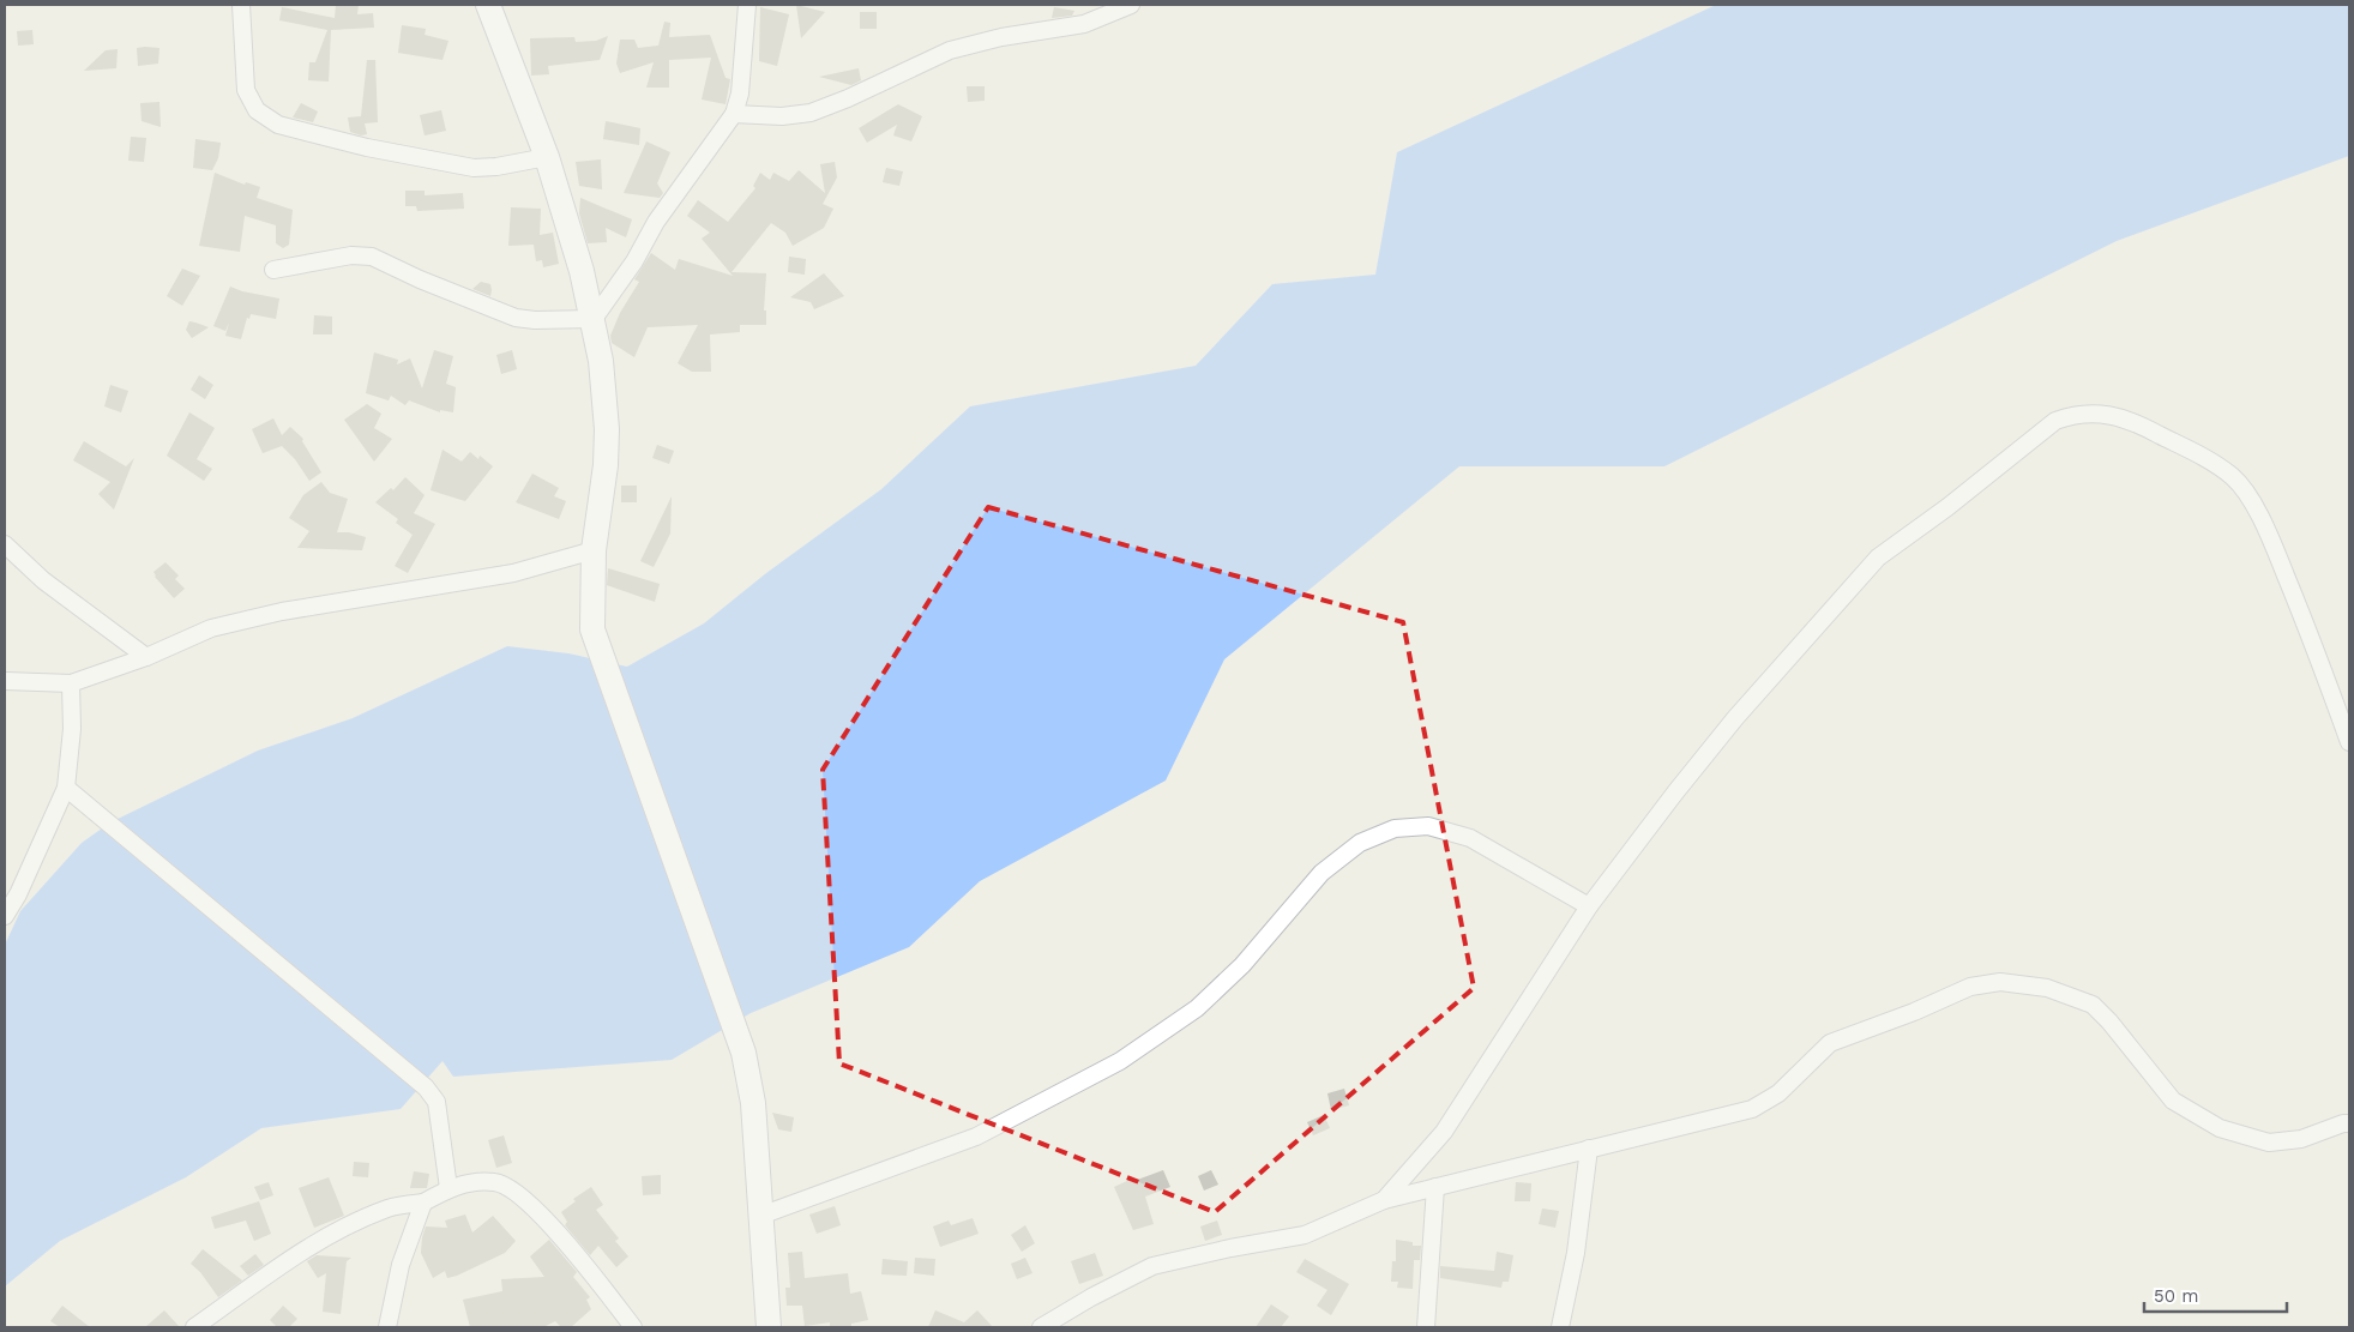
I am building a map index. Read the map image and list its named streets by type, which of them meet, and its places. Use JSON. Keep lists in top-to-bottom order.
{
  "scale_bar": "50 m"
}
